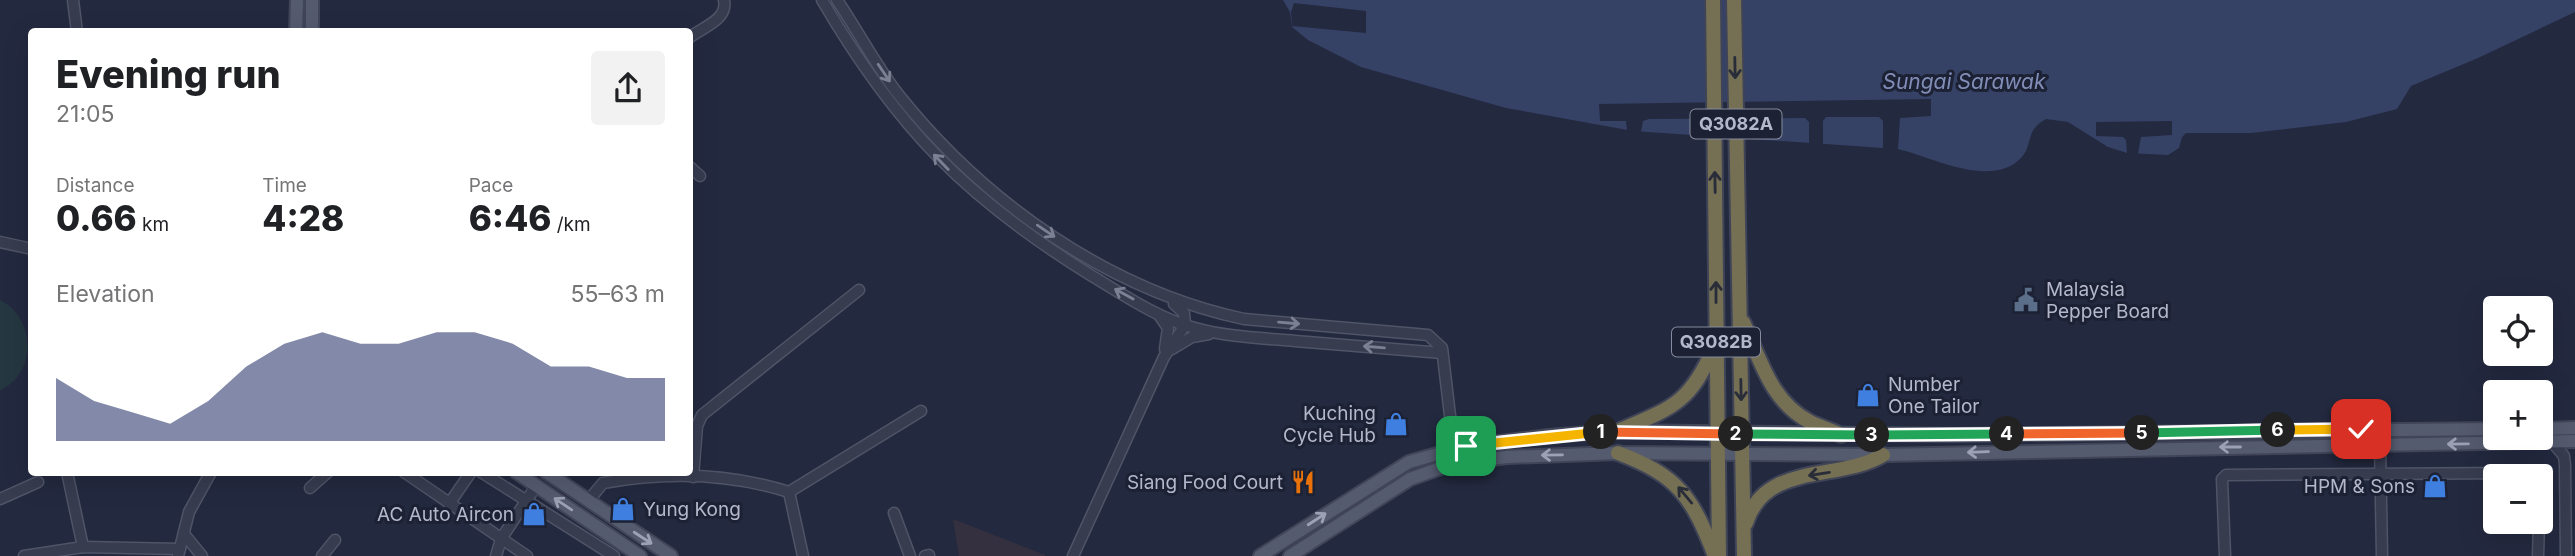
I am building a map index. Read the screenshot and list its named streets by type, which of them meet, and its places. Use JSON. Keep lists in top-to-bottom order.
{
  "streets": {
    "highway": ["Q3082A", "Q3082B"]
  },
  "water": ["Sungai Sarawak"],
  "places": {
    "public building": ["Malaysia Pepper Board"],
    "shop": [
      "Number One Tailor",
      "Kuching Cycle Hub",
      "HPM & Sons",
      "Yung Kong",
      "AC Auto Aircon"
    ],
    "restaurant": ["Siang Food Court"]
  },
  "page": {
    "heading": ["Evening run", "21:05"],
    "stats": [
      ["Distance", "0.66 km"],
      ["Time", "4:28"],
      ["Pace", "6:46 /km"]
    ],
    "chart": ["Elevation", "55–63 m"],
    "map_buttons": ["+", "−"],
    "pins": [
      "6",
      "1",
      "5",
      "2",
      "4",
      "3"
    ]
  }
}
